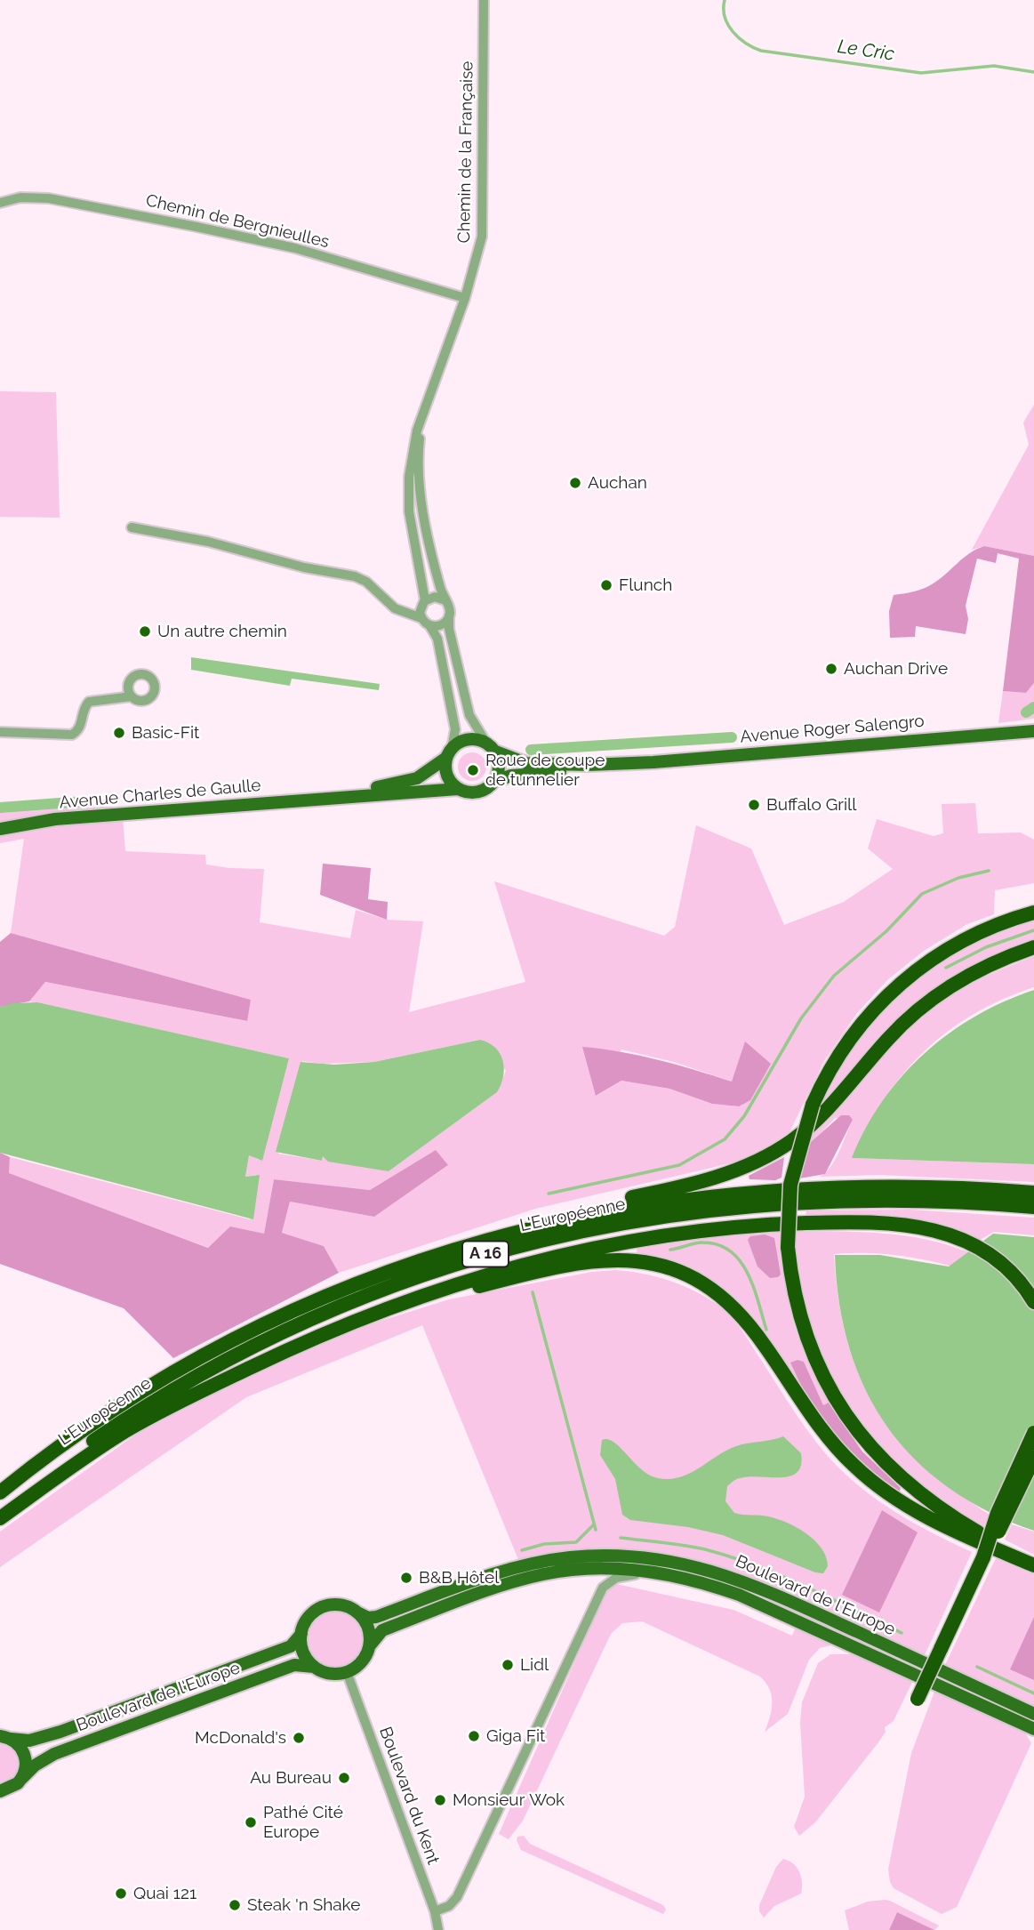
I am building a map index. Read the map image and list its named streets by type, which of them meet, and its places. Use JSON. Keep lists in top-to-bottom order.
{
  "streets": {
    "highway": ["L'Européenne", "A 16"],
    "main road": ["Avenue Roger Salengro", "Avenue Charles de Gaulle", "Boulevard de l'Europe"],
    "street": ["Chemin de la Française", "Chemin de Bergnieulles", "Boulevard du Kent"]
  },
  "crossings": [
    ["Chemin de la Française", "Chemin de Bergnieulles"],
    ["Avenue Roger Salengro", "Avenue Charles de Gaulle"],
    ["Boulevard de l'Europe", "Boulevard du Kent"]
  ],
  "water": ["Le Cric"],
  "places": [
    "Auchan",
    "Flunch",
    "Un autre chemin",
    "Auchan Drive",
    "Basic-Fit",
    "Roue de coupe de tunnelier",
    "Buffalo Grill",
    "B&B Hôtel",
    "Lidl",
    "Giga Fit",
    "McDonald's",
    "Au Bureau",
    "Monsieur Wok",
    "Pathé Cité Europe",
    "Quai 121",
    "Steak 'n Shake"
  ]
}
